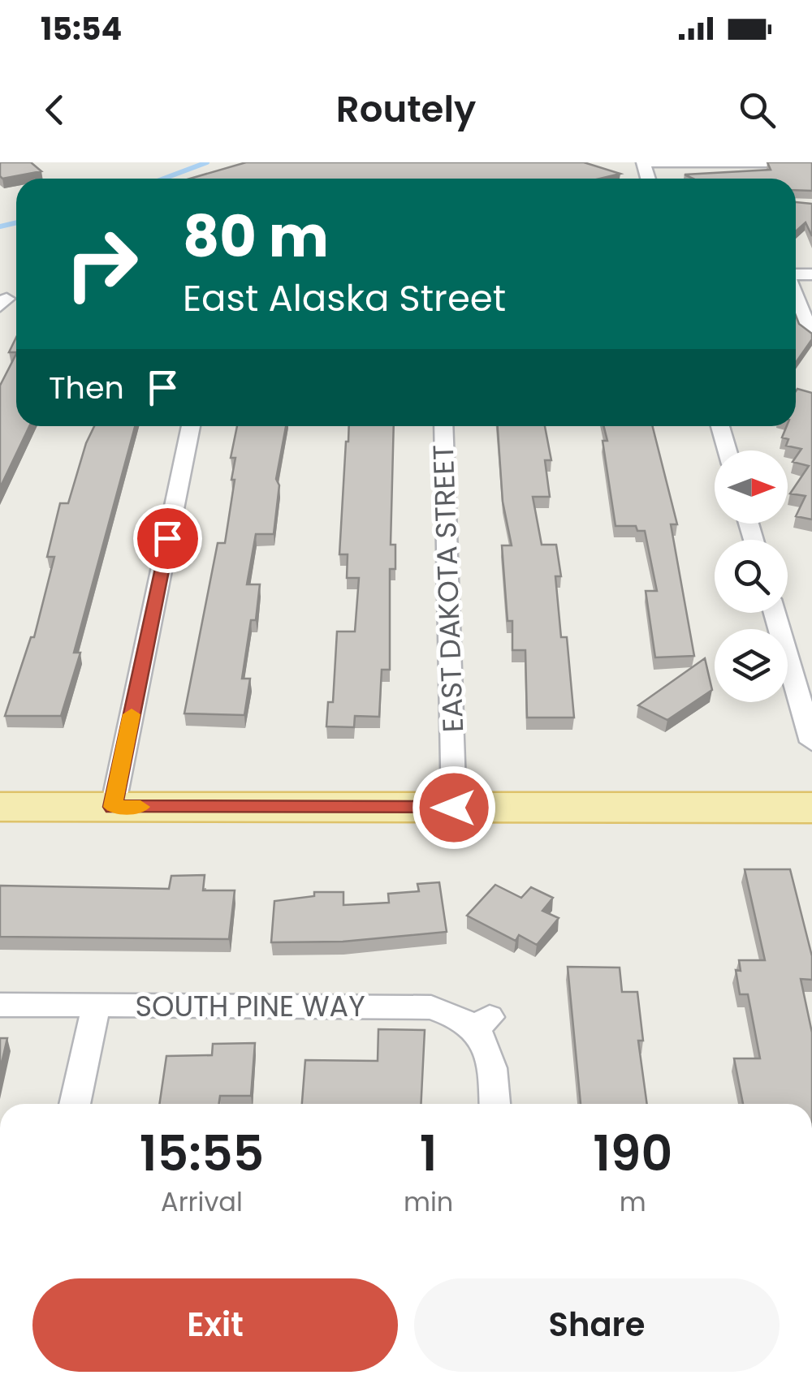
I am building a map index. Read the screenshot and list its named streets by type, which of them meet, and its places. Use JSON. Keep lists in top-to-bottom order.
{
  "streets": {
    "street": ["EAST DAKOTA STREET", "SOUTH PINE WAY"]
  },
  "north": "right",
  "page": {
    "status": "15:54",
    "header": "Routely",
    "turn": ["80 m", "East Alaska Street"],
    "then": "Then",
    "eta": [
      "15:55",
      "Arrival",
      "1",
      "min",
      "190",
      "m"
    ],
    "buttons": ["Exit", "Share"]
  }
}
